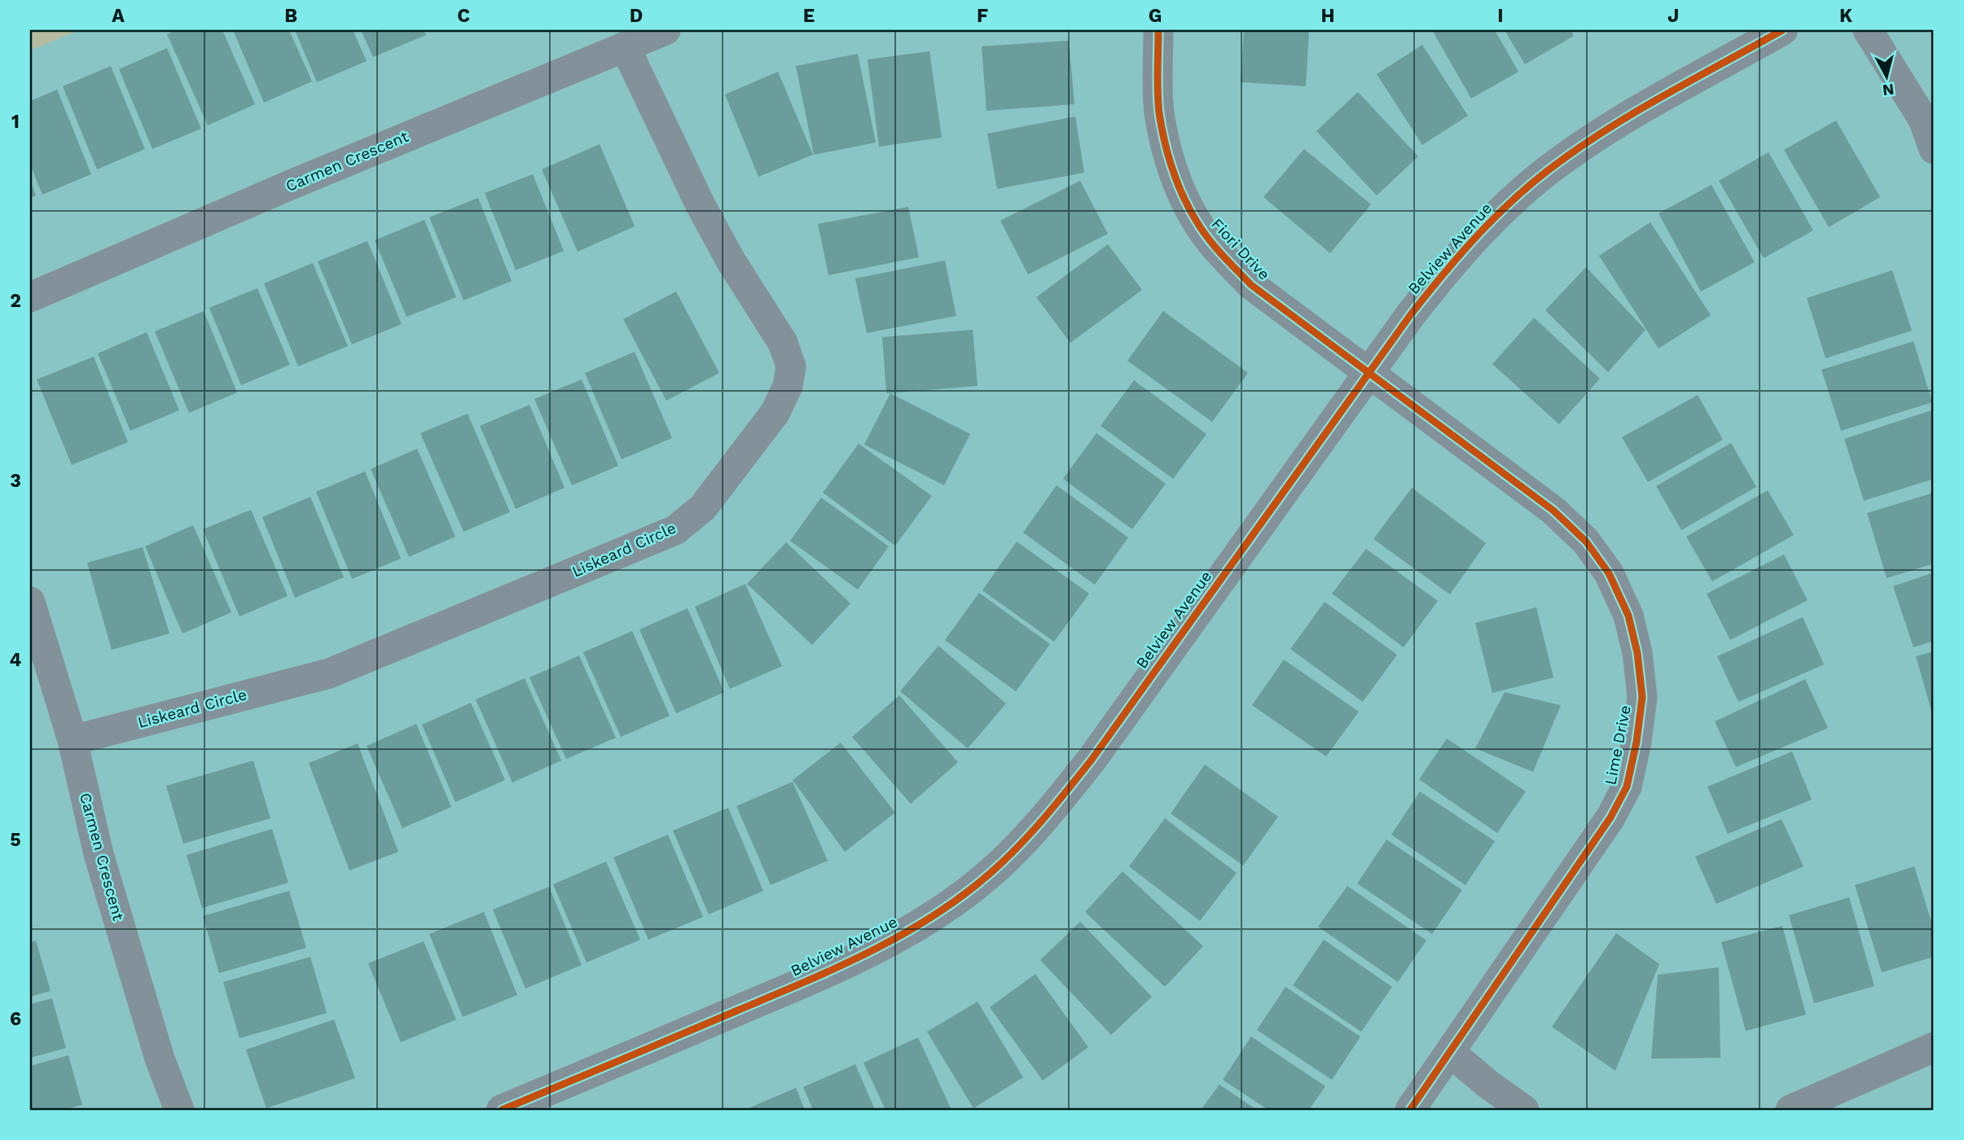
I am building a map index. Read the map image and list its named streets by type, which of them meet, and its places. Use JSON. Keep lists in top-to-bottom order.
{
  "streets": {
    "street": [
      "Carmen Crescent",
      "Belview Avenue",
      "Fiori Drive",
      "Liskeard Circle",
      "Lime Drive"
    ]
  },
  "crossings": [
    ["Carmen Crescent", "Liskeard Circle"],
    ["Belview Avenue", "Fiori Drive"],
    ["Belview Avenue", "Lime Drive"],
    ["Fiori Drive", "Lime Drive"]
  ],
  "north": "bottom",
  "grid": {
    "columns": [
      "A",
      "B",
      "C",
      "D",
      "E",
      "F",
      "G",
      "H",
      "I",
      "J",
      "K"
    ],
    "rows": [
      "1",
      "2",
      "3",
      "4",
      "5",
      "6"
    ]
  }
}
